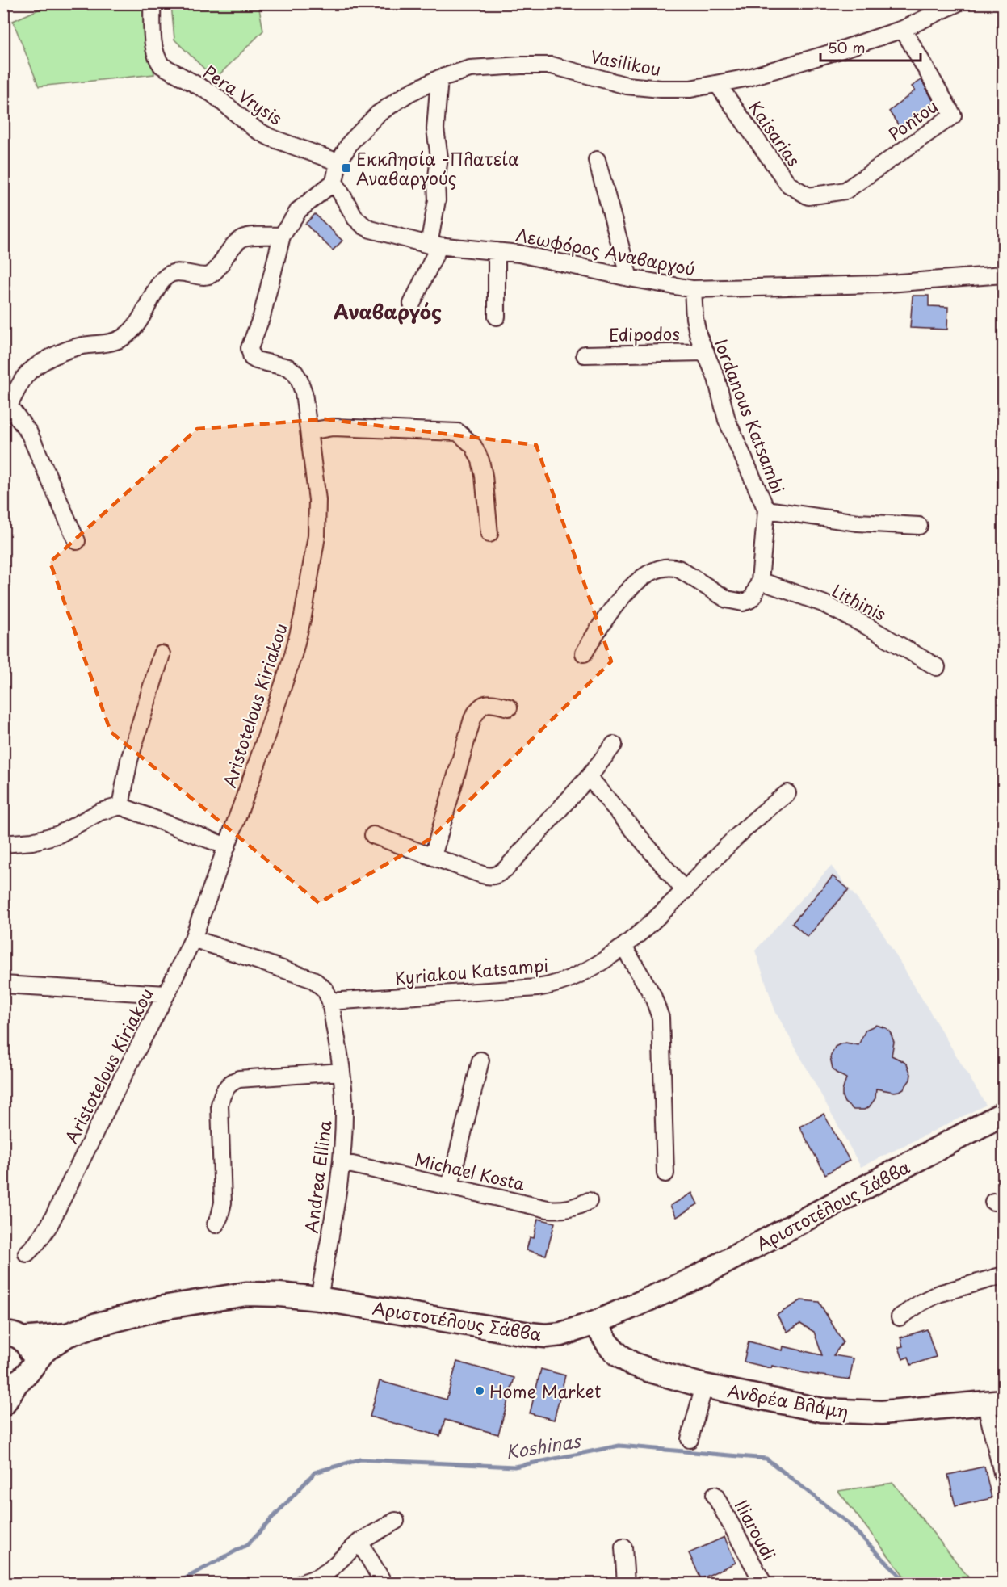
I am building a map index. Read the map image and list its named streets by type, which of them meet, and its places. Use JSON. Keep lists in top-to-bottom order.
{
  "streets": {
    "street": [
      "Vasilikou",
      "Pera Vrysis",
      "Pontou",
      "Kaisarias",
      "Λεωφόρος Αναβαργού",
      "Edipodos",
      "Iordanous Katsambi",
      "Lithinis",
      "Aristotelous Kiriakou",
      "Kyriakou Katsampi",
      "Michael Kosta",
      "Andrea Ellina",
      "Αριστοτέλους Σάββα",
      "Ανδρέα Βλάμη",
      "Iliaroudi"
    ]
  },
  "crossings": [
    ["Vasilikou", "Pera Vrysis"],
    ["Vasilikou", "Pontou"],
    ["Vasilikou", "Kaisarias"],
    ["Pontou", "Kaisarias"],
    ["Λεωφόρος Αναβαργού", "Iordanous Katsambi"],
    ["Λεωφόρος Αναβαργού", "Aristotelous Kiriakou"],
    ["Edipodos", "Iordanous Katsambi"],
    ["Iordanous Katsambi", "Lithinis"],
    ["Kyriakou Katsampi", "Andrea Ellina"],
    ["Michael Kosta", "Andrea Ellina"],
    ["Andrea Ellina", "Αριστοτέλους Σάββα"],
    ["Αριστοτέλους Σάββα", "Ανδρέα Βλάμη"]
  ],
  "districts": ["Αναβαργός"],
  "water": ["Koshinas"],
  "places": {
    "transit": ["Εκκλησία -Πλατεία Αναβαργούς"],
    "other": ["Home Market"]
  },
  "scale_bar": "50 m"
}
